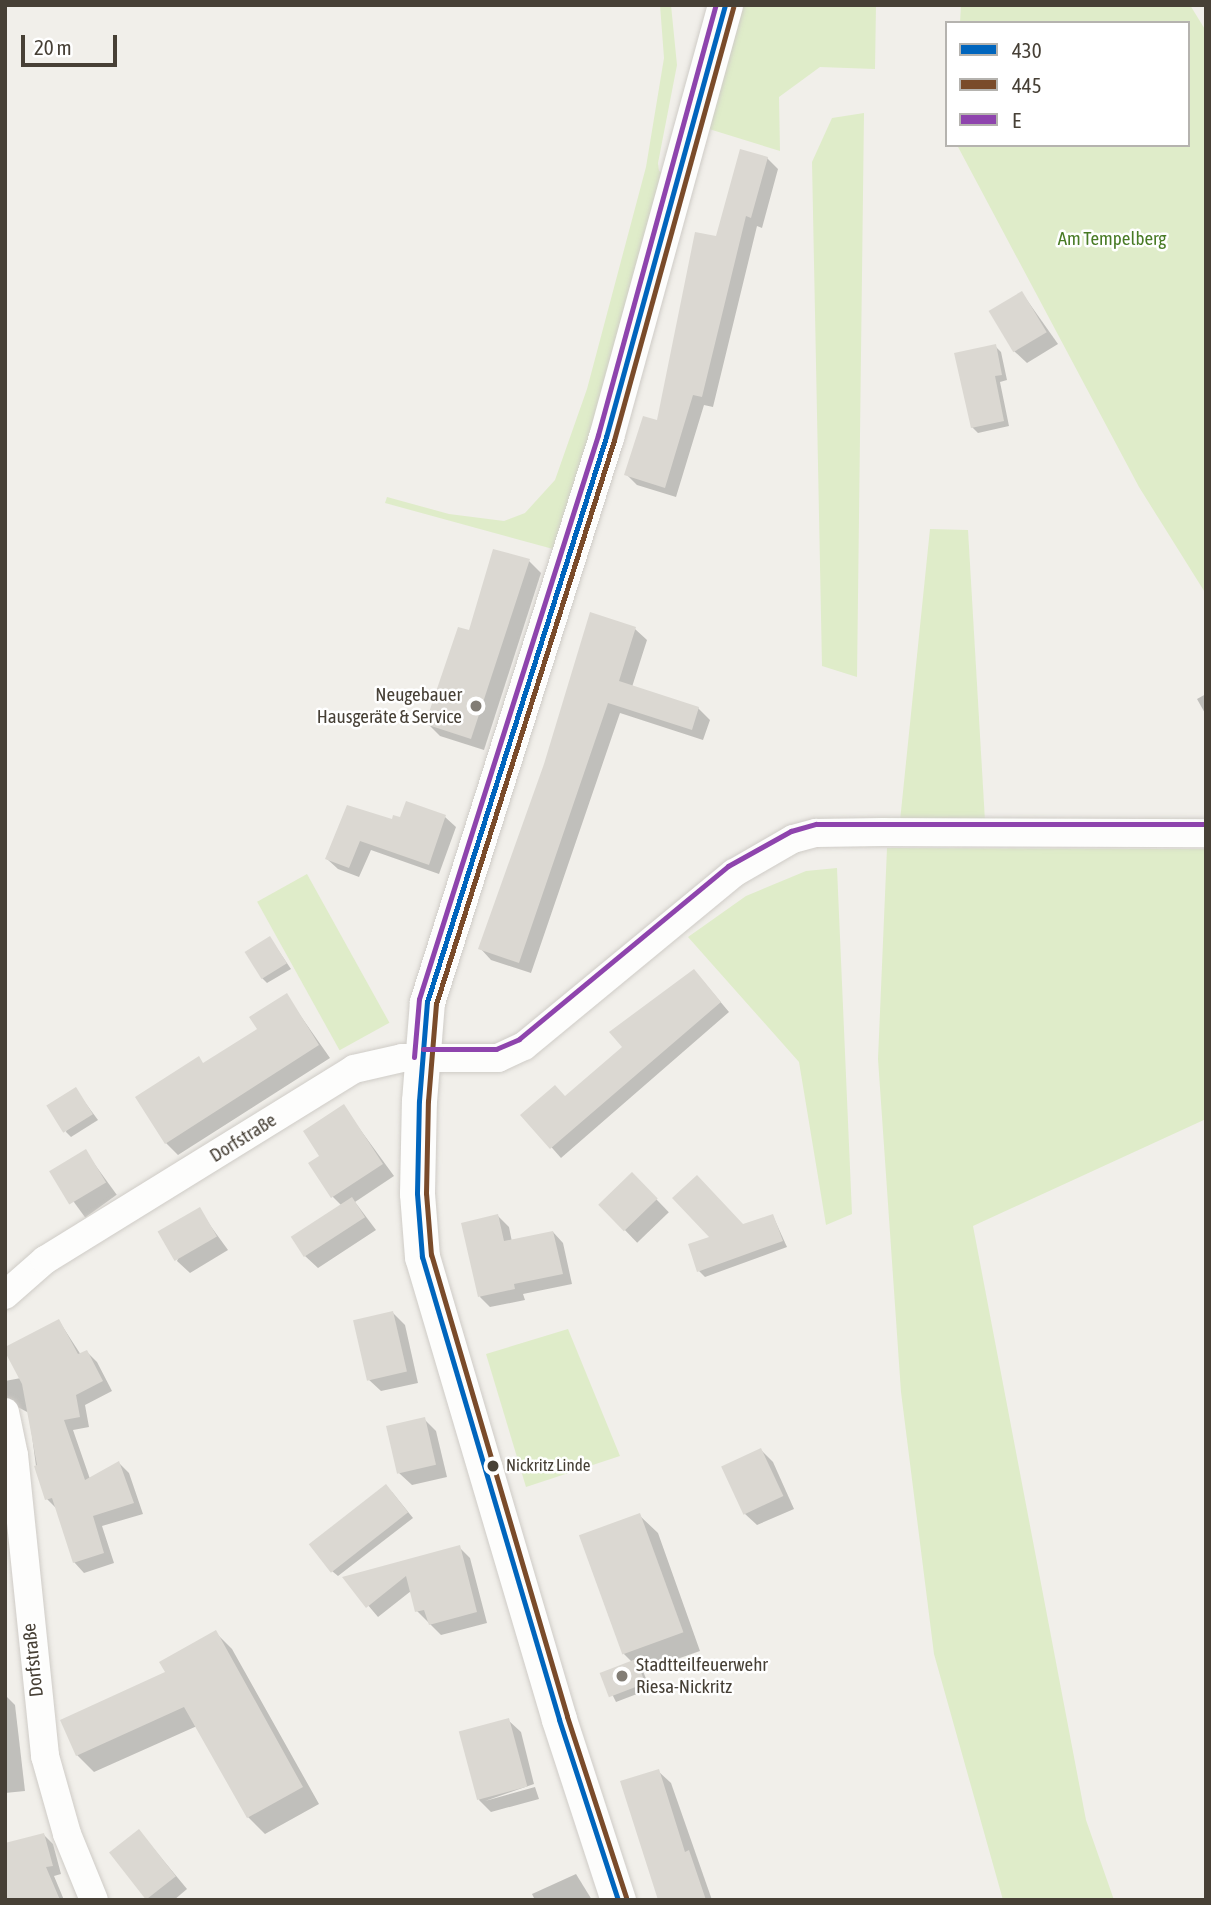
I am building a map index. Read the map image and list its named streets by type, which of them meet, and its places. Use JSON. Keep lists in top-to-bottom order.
{
  "streets": {
    "street": ["Dorfstraße"]
  },
  "parks": ["Am Tempelberg"],
  "places": ["Neugebauer Hausgeräte & Service", "Nickritz Linde", "Stadtteilfeuerwehr Riesa-Nickritz"],
  "lines": ["transit line 430", "transit line E", "transit line 445"],
  "legend": ["430", "445", "E"],
  "scale_bar": "20 m"
}
